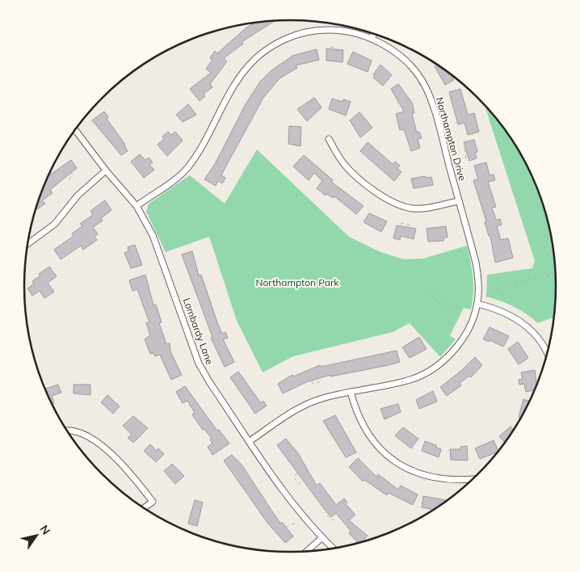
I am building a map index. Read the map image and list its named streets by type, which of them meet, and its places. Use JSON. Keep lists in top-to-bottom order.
{
  "streets": {
    "street": ["Northampton Drive", "Lombardy Lane"]
  },
  "crossings": [
    ["Northampton Drive", "Lombardy Lane"]
  ],
  "parks": ["Northampton Park"],
  "north": "top right"
}
